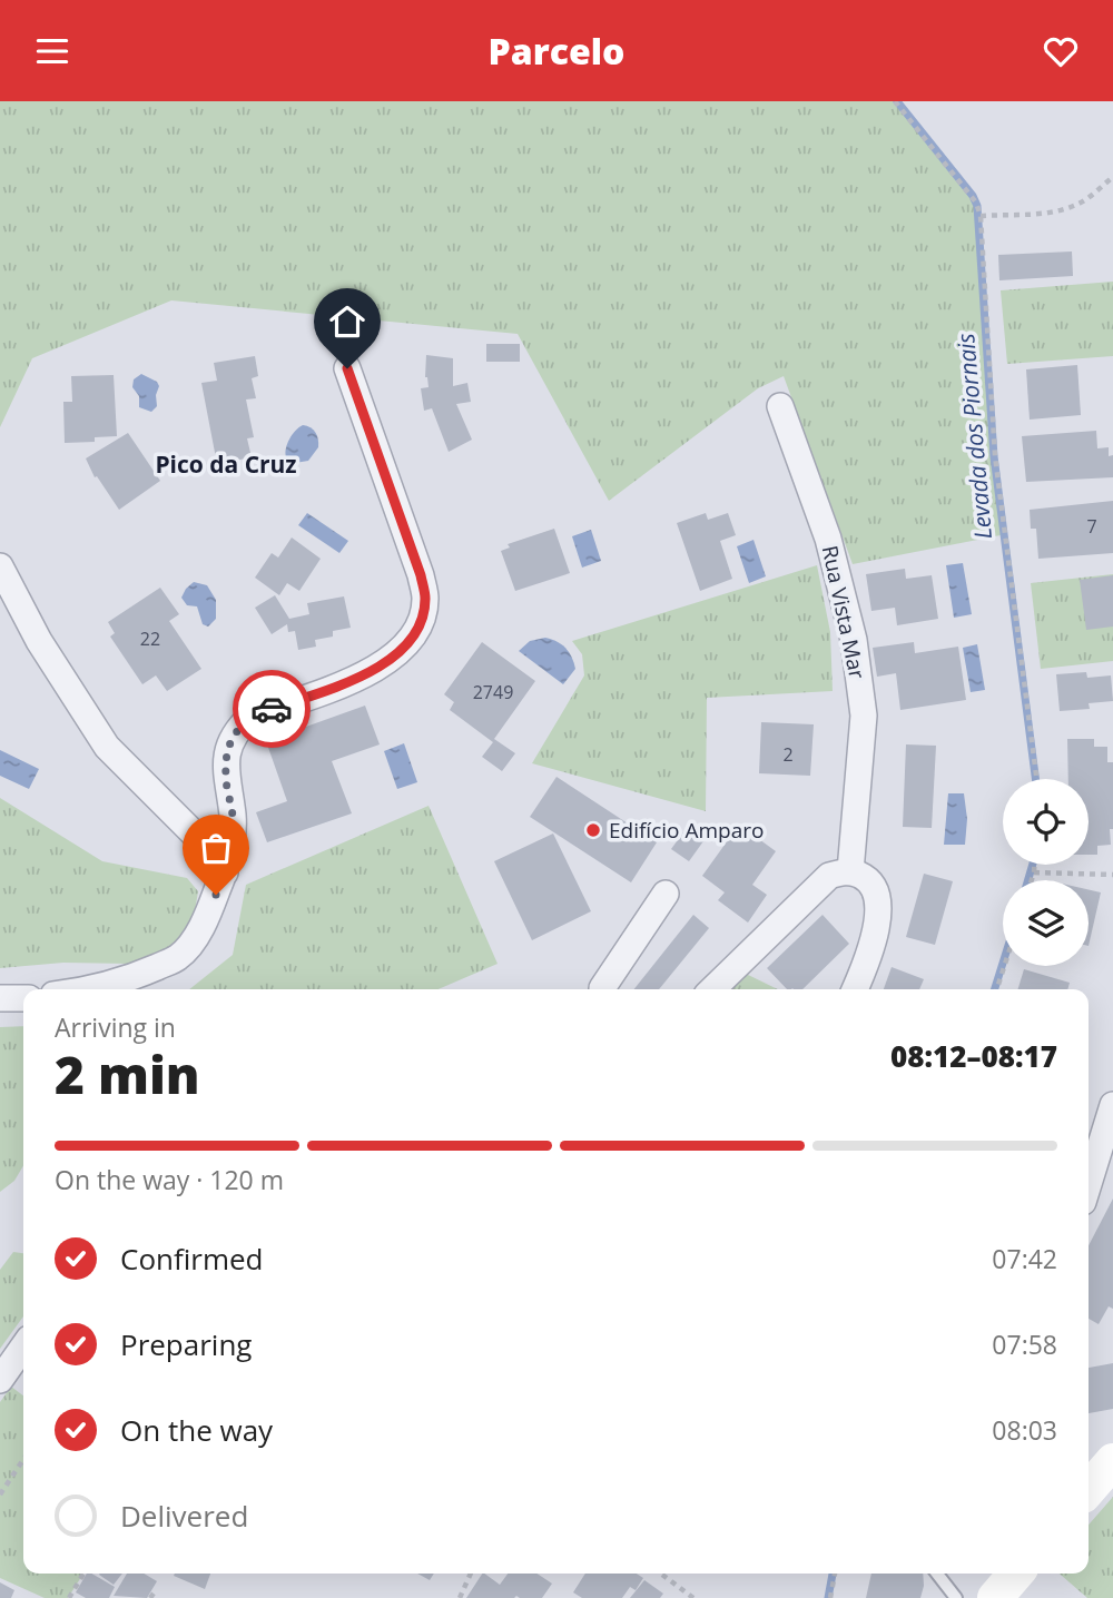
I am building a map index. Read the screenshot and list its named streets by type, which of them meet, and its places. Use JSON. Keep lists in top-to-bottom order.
{
  "streets": {
    "street": ["Rua Vista Mar"]
  },
  "districts": ["Pico da Cruz"],
  "water": ["Levada dos Piornais"],
  "places": ["Edifício Amparo"],
  "house_numbers": [
    "7",
    "22",
    "2749",
    "2"
  ],
  "page": {
    "header": "Parcelo",
    "heading": ["2 min", "Arriving in", "08:12–08:17"],
    "bar": "On the way · 120 m",
    "list": [
      ["Confirmed", "07:42"],
      ["Preparing", "07:58"],
      ["On the way", "08:03"],
      "Delivered"
    ]
  }
}
